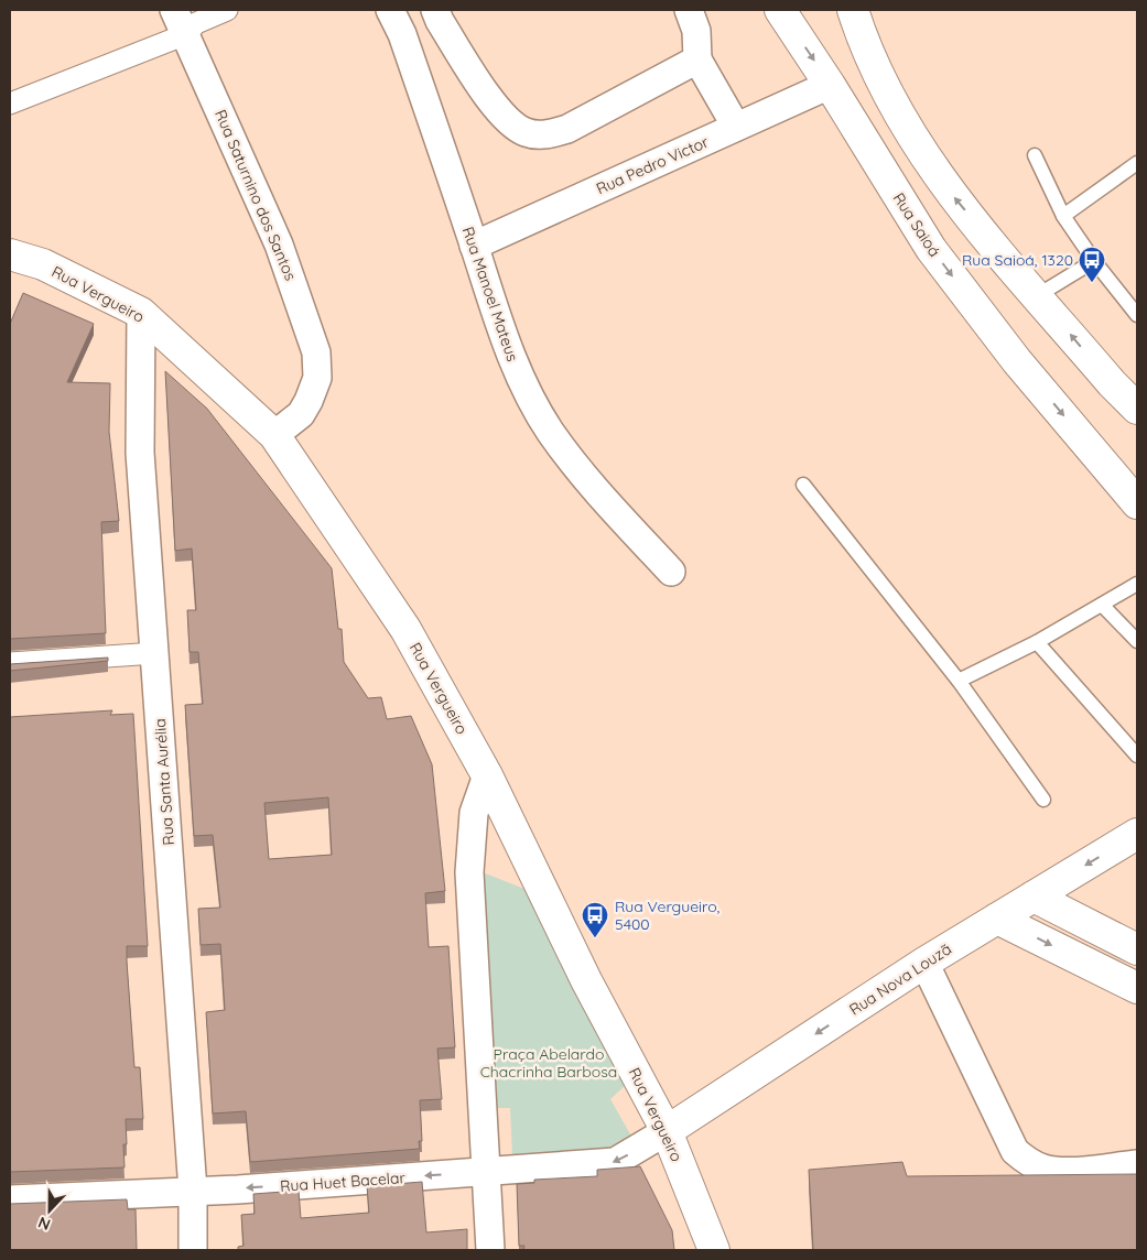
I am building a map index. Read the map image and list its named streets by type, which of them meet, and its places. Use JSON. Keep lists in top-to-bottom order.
{
  "streets": {
    "street": [
      "Rua Pedro Victor",
      "Rua Saturnino dos Santos",
      "Rua Saioá",
      "Rua Vergueiro",
      "Rua Manoel Mateus",
      "Rua Santa Aurélia",
      "Rua Nova Louzã",
      "Rua Huet Bacelar"
    ]
  },
  "crossings": [
    ["Rua Pedro Victor", "Rua Saioá"],
    ["Rua Pedro Victor", "Rua Manoel Mateus"],
    ["Rua Saturnino dos Santos", "Rua Vergueiro"],
    ["Rua Vergueiro", "Rua Santa Aurélia"],
    ["Rua Vergueiro", "Rua Nova Louzã"],
    ["Rua Vergueiro", "Rua Huet Bacelar"],
    ["Rua Santa Aurélia", "Rua Huet Bacelar"],
    ["Rua Nova Louzã", "Rua Huet Bacelar"]
  ],
  "one_way": ["Rua Nova Louzã", "Rua Huet Bacelar"],
  "parks": ["Praça Abelardo Chacrinha Barbosa"],
  "places": {
    "bus stop": ["Rua Saioá, 1320", "Rua Vergueiro, 5400"]
  },
  "north": "bottom"
}
